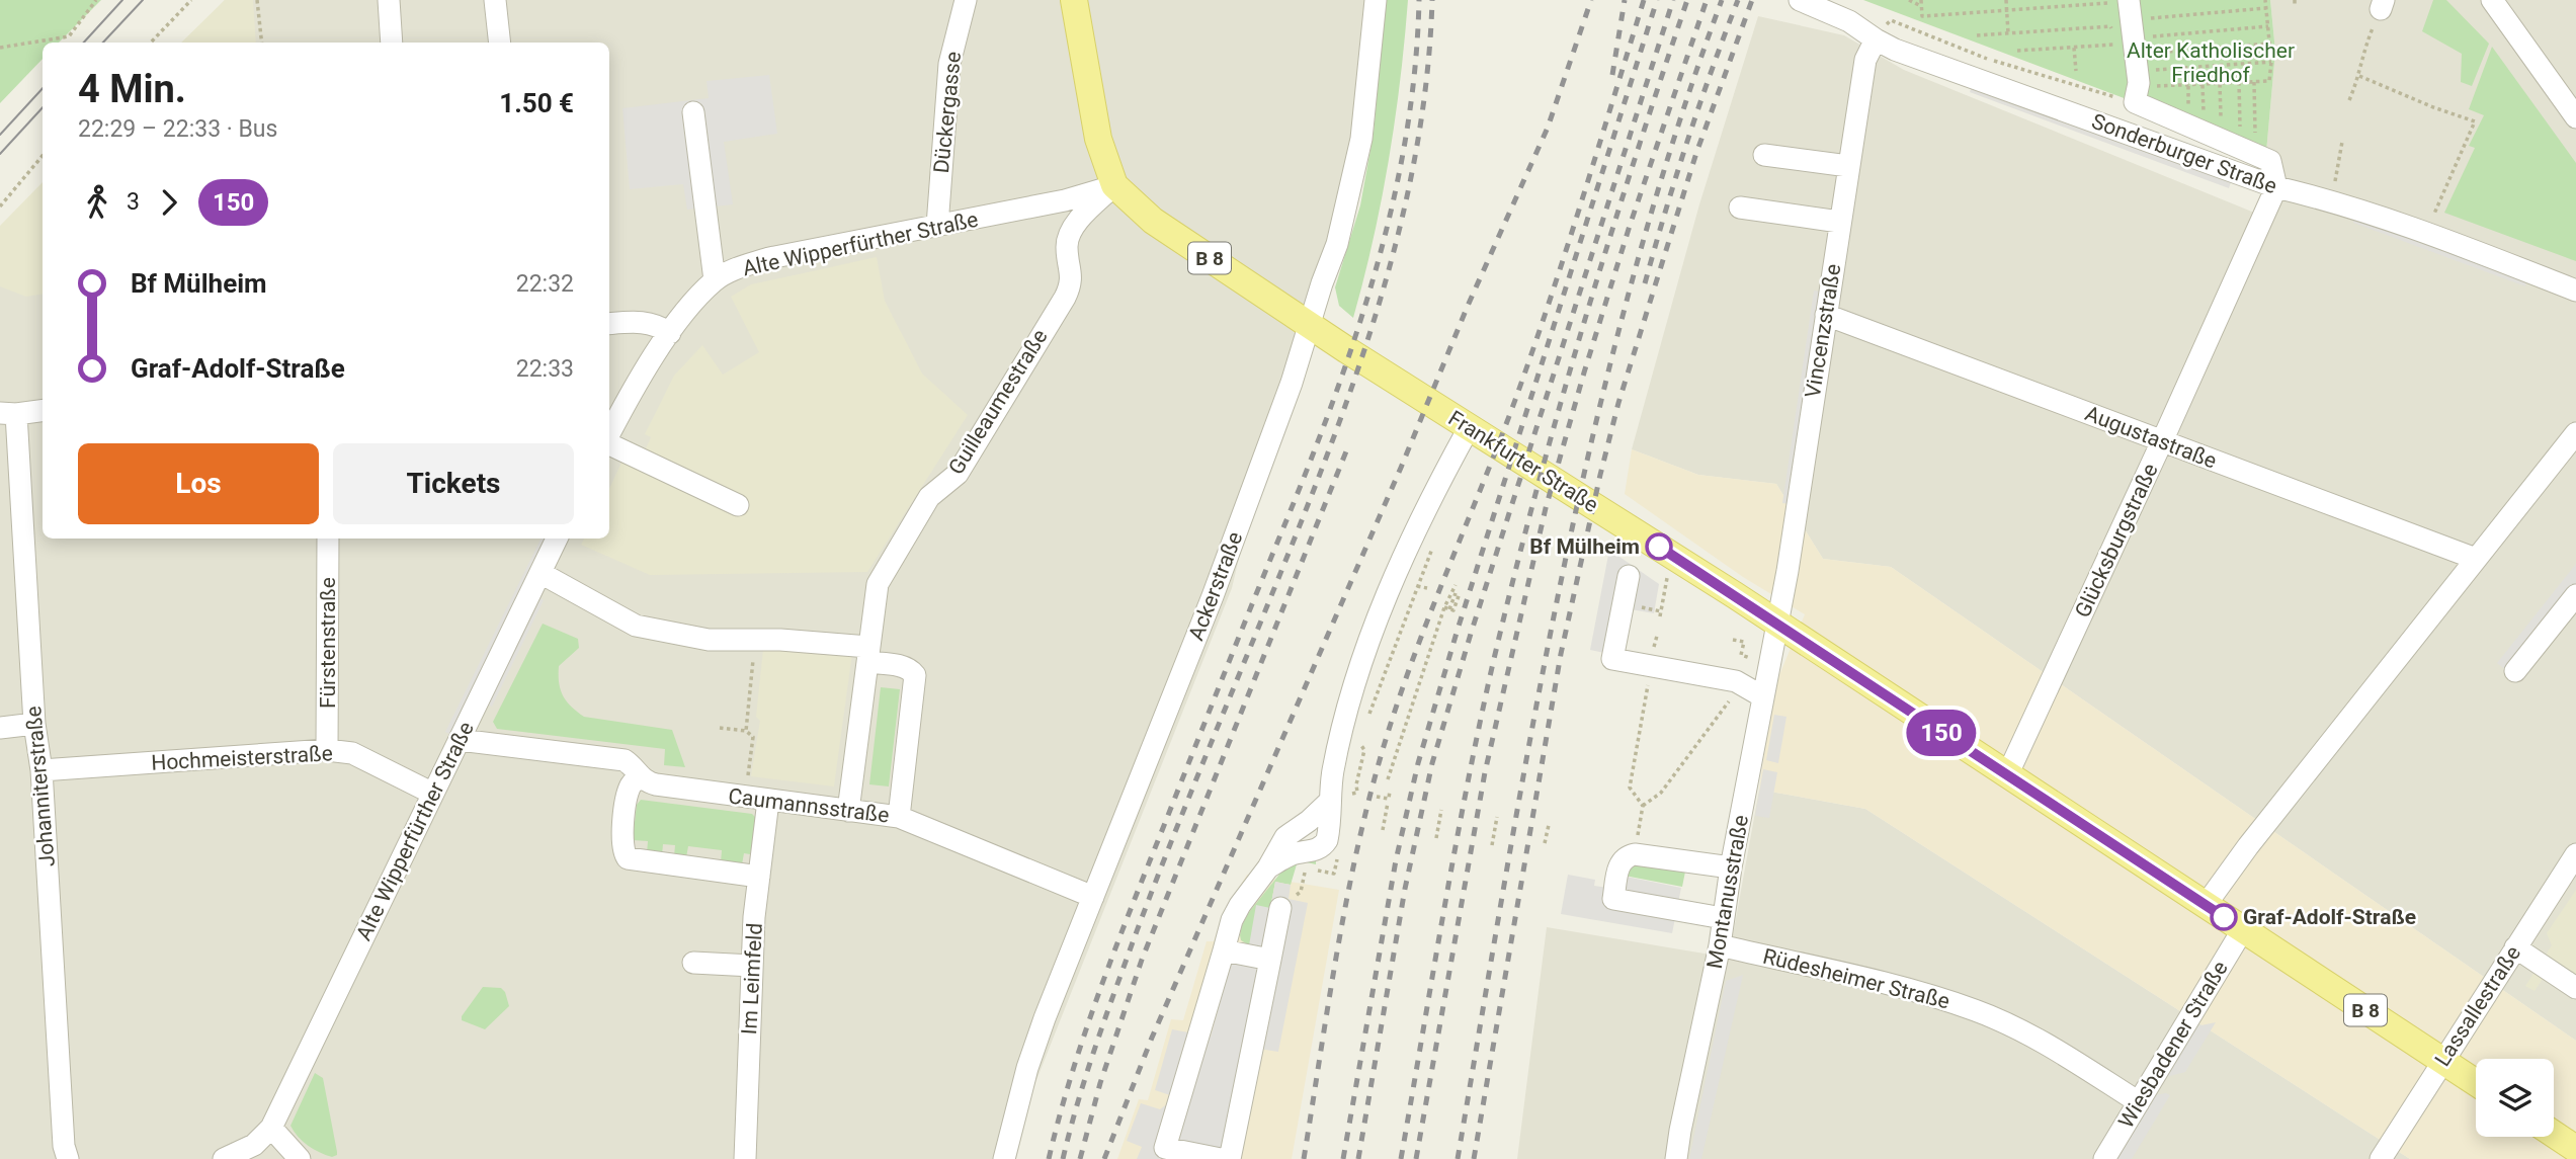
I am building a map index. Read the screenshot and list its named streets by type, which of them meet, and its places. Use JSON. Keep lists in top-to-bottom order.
{
  "streets": {
    "main road": ["B 8", "Frankfurter Straße"],
    "street": [
      "Dückergasse",
      "Sonderburger Straße",
      "Alte Wipperfürther Straße",
      "Vincenzstraße",
      "Guilleaumestraße",
      "Augustastraße",
      "Glücksburgstraße",
      "Ackerstraße",
      "Fürstenstraße",
      "Hochmeisterstraße",
      "Johanniterstraße",
      "Caumannsstraße",
      "Montanusstraße",
      "Im Leimfeld",
      "Rüdesheimer Straße",
      "Lassallestraße",
      "Wiesbadener Straße"
    ]
  },
  "crossings": [
    ["Dückergasse", "Alte Wipperfürther Straße"],
    ["Sonderburger Straße", "Vincenzstraße"],
    ["Sonderburger Straße", "Glücksburgstraße"],
    ["Alte Wipperfürther Straße", "Guilleaumestraße"],
    ["Alte Wipperfürther Straße", "Frankfurter Straße"],
    ["Alte Wipperfürther Straße", "Hochmeisterstraße"],
    ["Alte Wipperfürther Straße", "Caumannsstraße"],
    ["Vincenzstraße", "Augustastraße"],
    ["Vincenzstraße", "Frankfurter Straße"],
    ["Vincenzstraße", "Montanusstraße"],
    ["Guilleaumestraße", "Frankfurter Straße"],
    ["Guilleaumestraße", "Caumannsstraße"],
    ["Augustastraße", "Glücksburgstraße"],
    ["Frankfurter Straße", "Glücksburgstraße"],
    ["Frankfurter Straße", "Ackerstraße"],
    ["Frankfurter Straße", "Montanusstraße"],
    ["Frankfurter Straße", "Lassallestraße"],
    ["Frankfurter Straße", "Wiesbadener Straße"],
    ["Ackerstraße", "Caumannsstraße"],
    ["Fürstenstraße", "Hochmeisterstraße"],
    ["Hochmeisterstraße", "Johanniterstraße"],
    ["Caumannsstraße", "Im Leimfeld"],
    ["Montanusstraße", "Rüdesheimer Straße"],
    ["Rüdesheimer Straße", "Wiesbadener Straße"]
  ],
  "parks": ["Alter Katholischer Friedhof"],
  "places": ["Bf Mülheim", "Graf-Adolf-Straße"],
  "lines": ["bus line 150"],
  "page": {
    "on_map": "150",
    "heading": ["4 Min.", "22:29 – 22:33 · Bus", "1.50 €"],
    "legs": ["3", "150"],
    "list": [
      {
        "name": "Bf Mülheim",
        "value": "22:32"
      },
      {
        "name": "Graf-Adolf-Straße",
        "value": "22:33"
      }
    ],
    "buttons": ["Los", "Tickets"]
  }
}
